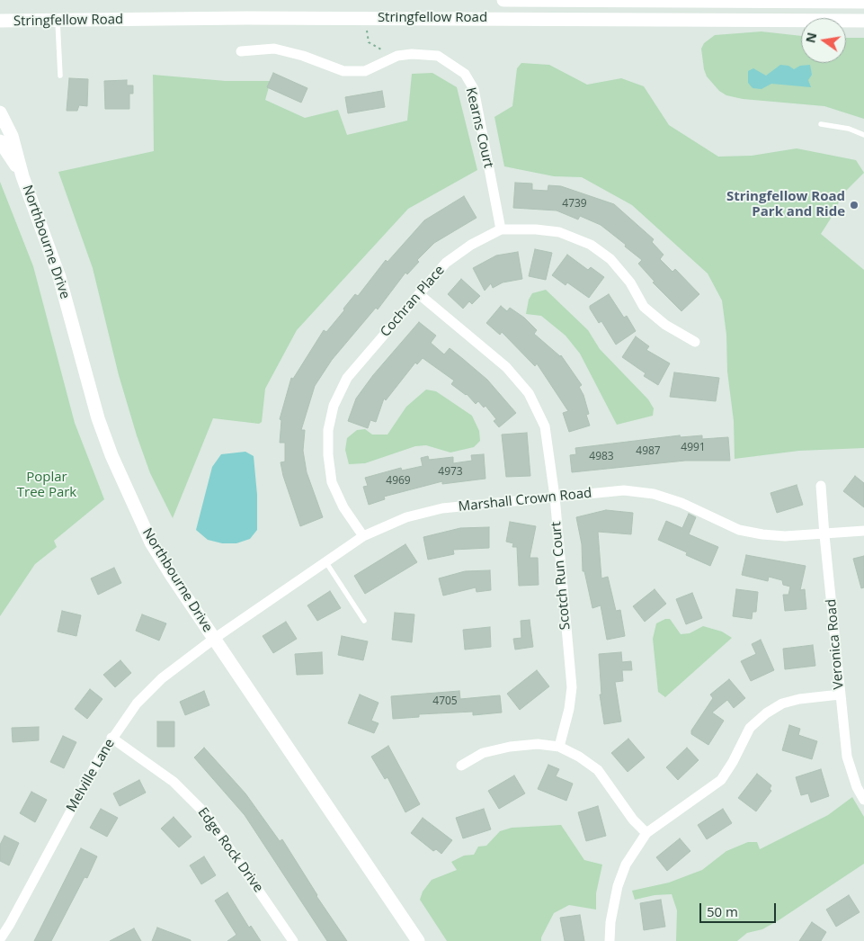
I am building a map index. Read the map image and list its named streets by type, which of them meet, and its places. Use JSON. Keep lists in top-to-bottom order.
{
  "streets": {
    "main road": ["Stringfellow Road", "Northbourne Drive"],
    "street": [
      "Kearns Court",
      "Cochran Place",
      "Marshall Crown Road",
      "Scotch Run Court",
      "Veronica Road",
      "Melville Lane",
      "Edge Rock Drive"
    ]
  },
  "crossings": [
    ["Kearns Court", "Cochran Place"],
    ["Northbourne Drive", "Marshall Crown Road"],
    ["Northbourne Drive", "Melville Lane"],
    ["Cochran Place", "Marshall Crown Road"],
    ["Cochran Place", "Scotch Run Court"],
    ["Marshall Crown Road", "Scotch Run Court"],
    ["Marshall Crown Road", "Veronica Road"],
    ["Marshall Crown Road", "Melville Lane"],
    ["Melville Lane", "Edge Rock Drive"]
  ],
  "parks": ["Poplar Tree Park"],
  "places": ["Stringfellow Road Park and Ride"],
  "house_numbers": [
    "4739",
    "4991",
    "4987",
    "4983",
    "4973",
    "4969",
    "4705"
  ],
  "scale_bar": "50 m",
  "north": "left"
}
